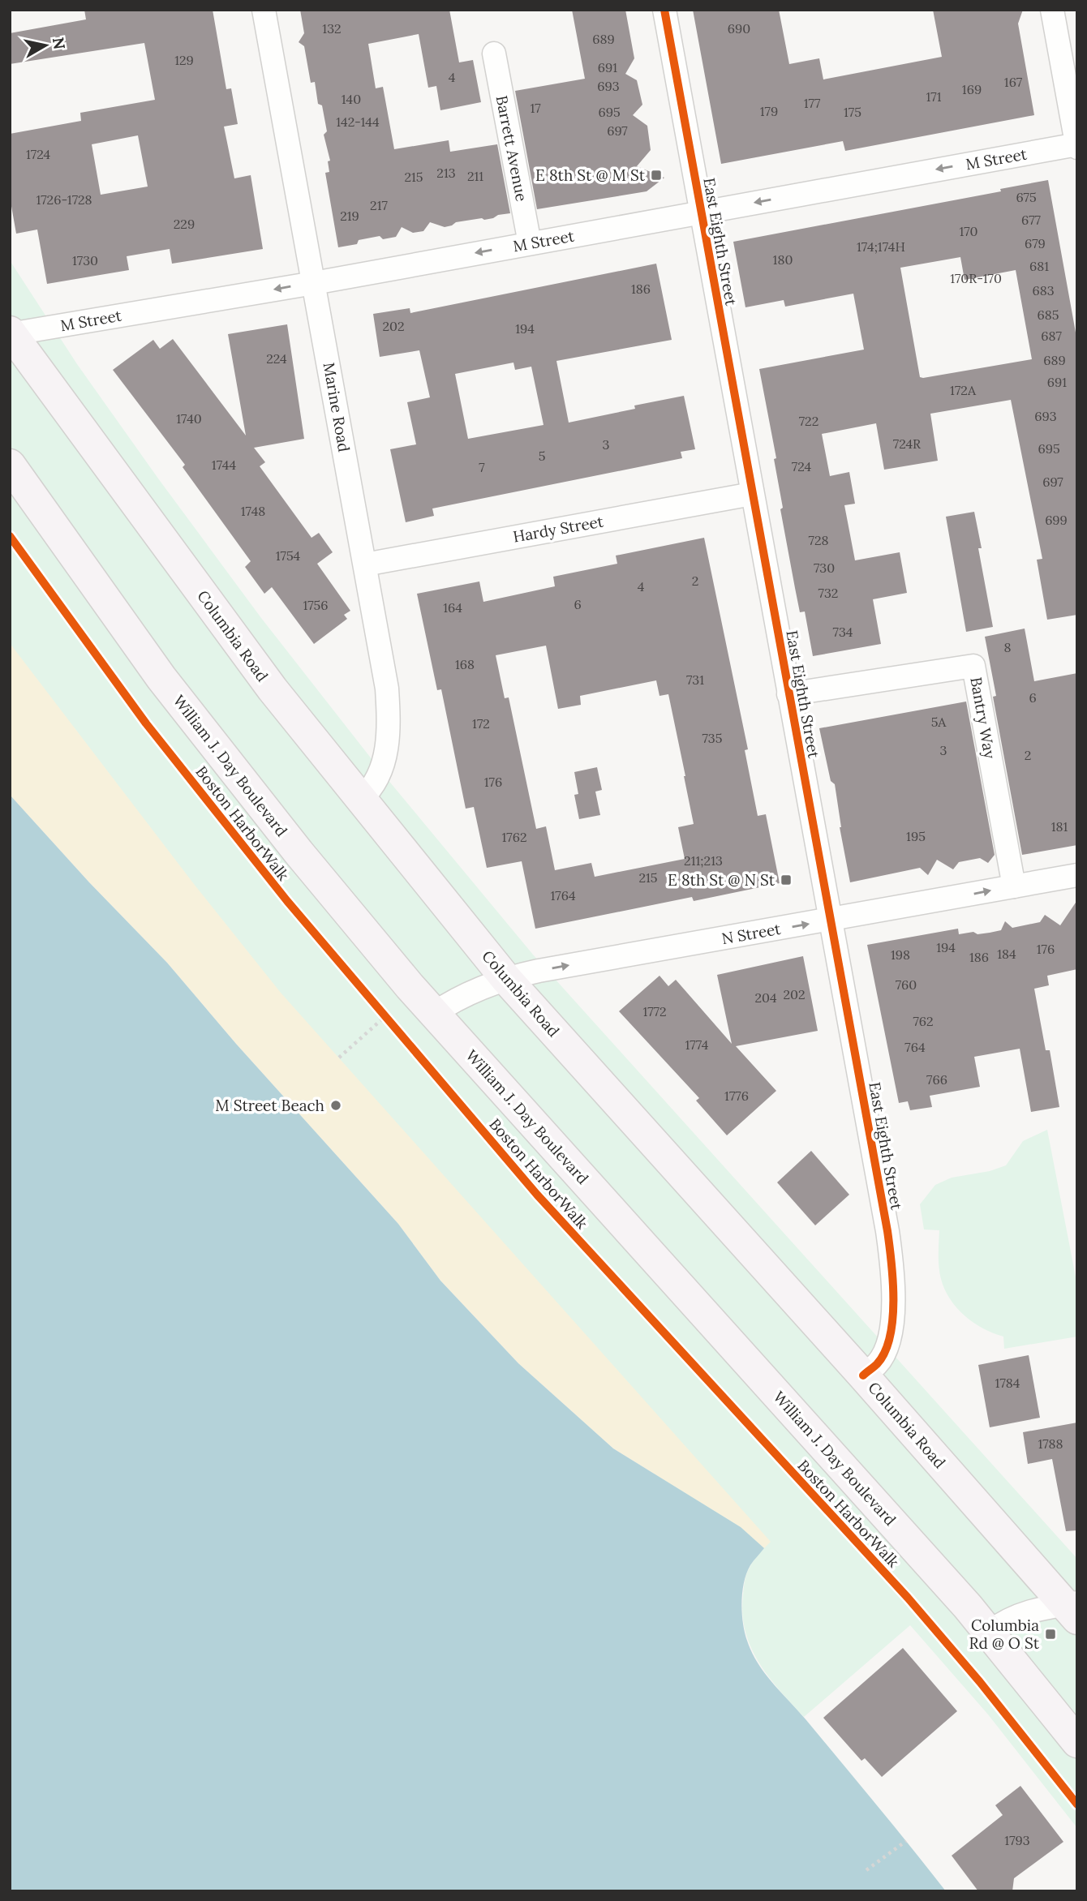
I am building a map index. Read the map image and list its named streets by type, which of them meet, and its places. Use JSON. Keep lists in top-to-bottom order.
{
  "streets": {
    "main road": ["Columbia Road", "William J. Day Boulevard"],
    "street": [
      "Barrett Avenue",
      "M Street",
      "East Eighth Street",
      "Marine Road",
      "Hardy Street",
      "Bantry Way",
      "N Street"
    ],
    "cycle path": ["Boston HarborWalk"]
  },
  "crossings": [
    ["Barrett Avenue", "M Street"],
    ["M Street", "East Eighth Street"],
    ["M Street", "Marine Road"],
    ["M Street", "Columbia Road"],
    ["East Eighth Street", "Hardy Street"],
    ["East Eighth Street", "Columbia Road"],
    ["East Eighth Street", "Bantry Way"],
    ["East Eighth Street", "N Street"],
    ["Marine Road", "Hardy Street"],
    ["Marine Road", "Columbia Road"],
    ["Columbia Road", "N Street"],
    ["Bantry Way", "N Street"],
    ["William J. Day Boulevard", "N Street"]
  ],
  "one_way": ["M Street", "N Street"],
  "places": {
    "transit": ["E 8th St @ M St", "E 8th St @ N St", "Columbia Rd @ O St"],
    "other": ["M Street Beach"]
  },
  "house_numbers": [
    "132",
    "690",
    "689",
    "129",
    "691",
    "4",
    "167",
    "693",
    "169",
    "171",
    "140",
    "177",
    "17",
    "179",
    "695",
    "175",
    "142-144",
    "697",
    "1724",
    "213",
    "211",
    "215",
    "675",
    "1726-1728",
    "217",
    "219",
    "677",
    "229",
    "170",
    "679",
    "174;174H",
    "180",
    "1730",
    "681",
    "170R-170",
    "186",
    "683",
    "685",
    "202",
    "194",
    "687",
    "224",
    "689",
    "691",
    "172A",
    "693",
    "1740",
    "722",
    "724R",
    "3",
    "695",
    "5",
    "1744",
    "724",
    "7",
    "697",
    "1748",
    "699",
    "728",
    "1754",
    "730",
    "2",
    "4",
    "732",
    "6",
    "1756",
    "164",
    "734",
    "8",
    "168",
    "731",
    "6",
    "5A",
    "172",
    "735",
    "3",
    "2",
    "176",
    "181",
    "195",
    "1762",
    "211;213",
    "215",
    "1764",
    "194",
    "176",
    "184",
    "198",
    "186",
    "760",
    "202",
    "204",
    "1772",
    "762",
    "1774",
    "764",
    "766",
    "1776",
    "1784",
    "1788",
    "1793"
  ],
  "north": "right"
}
